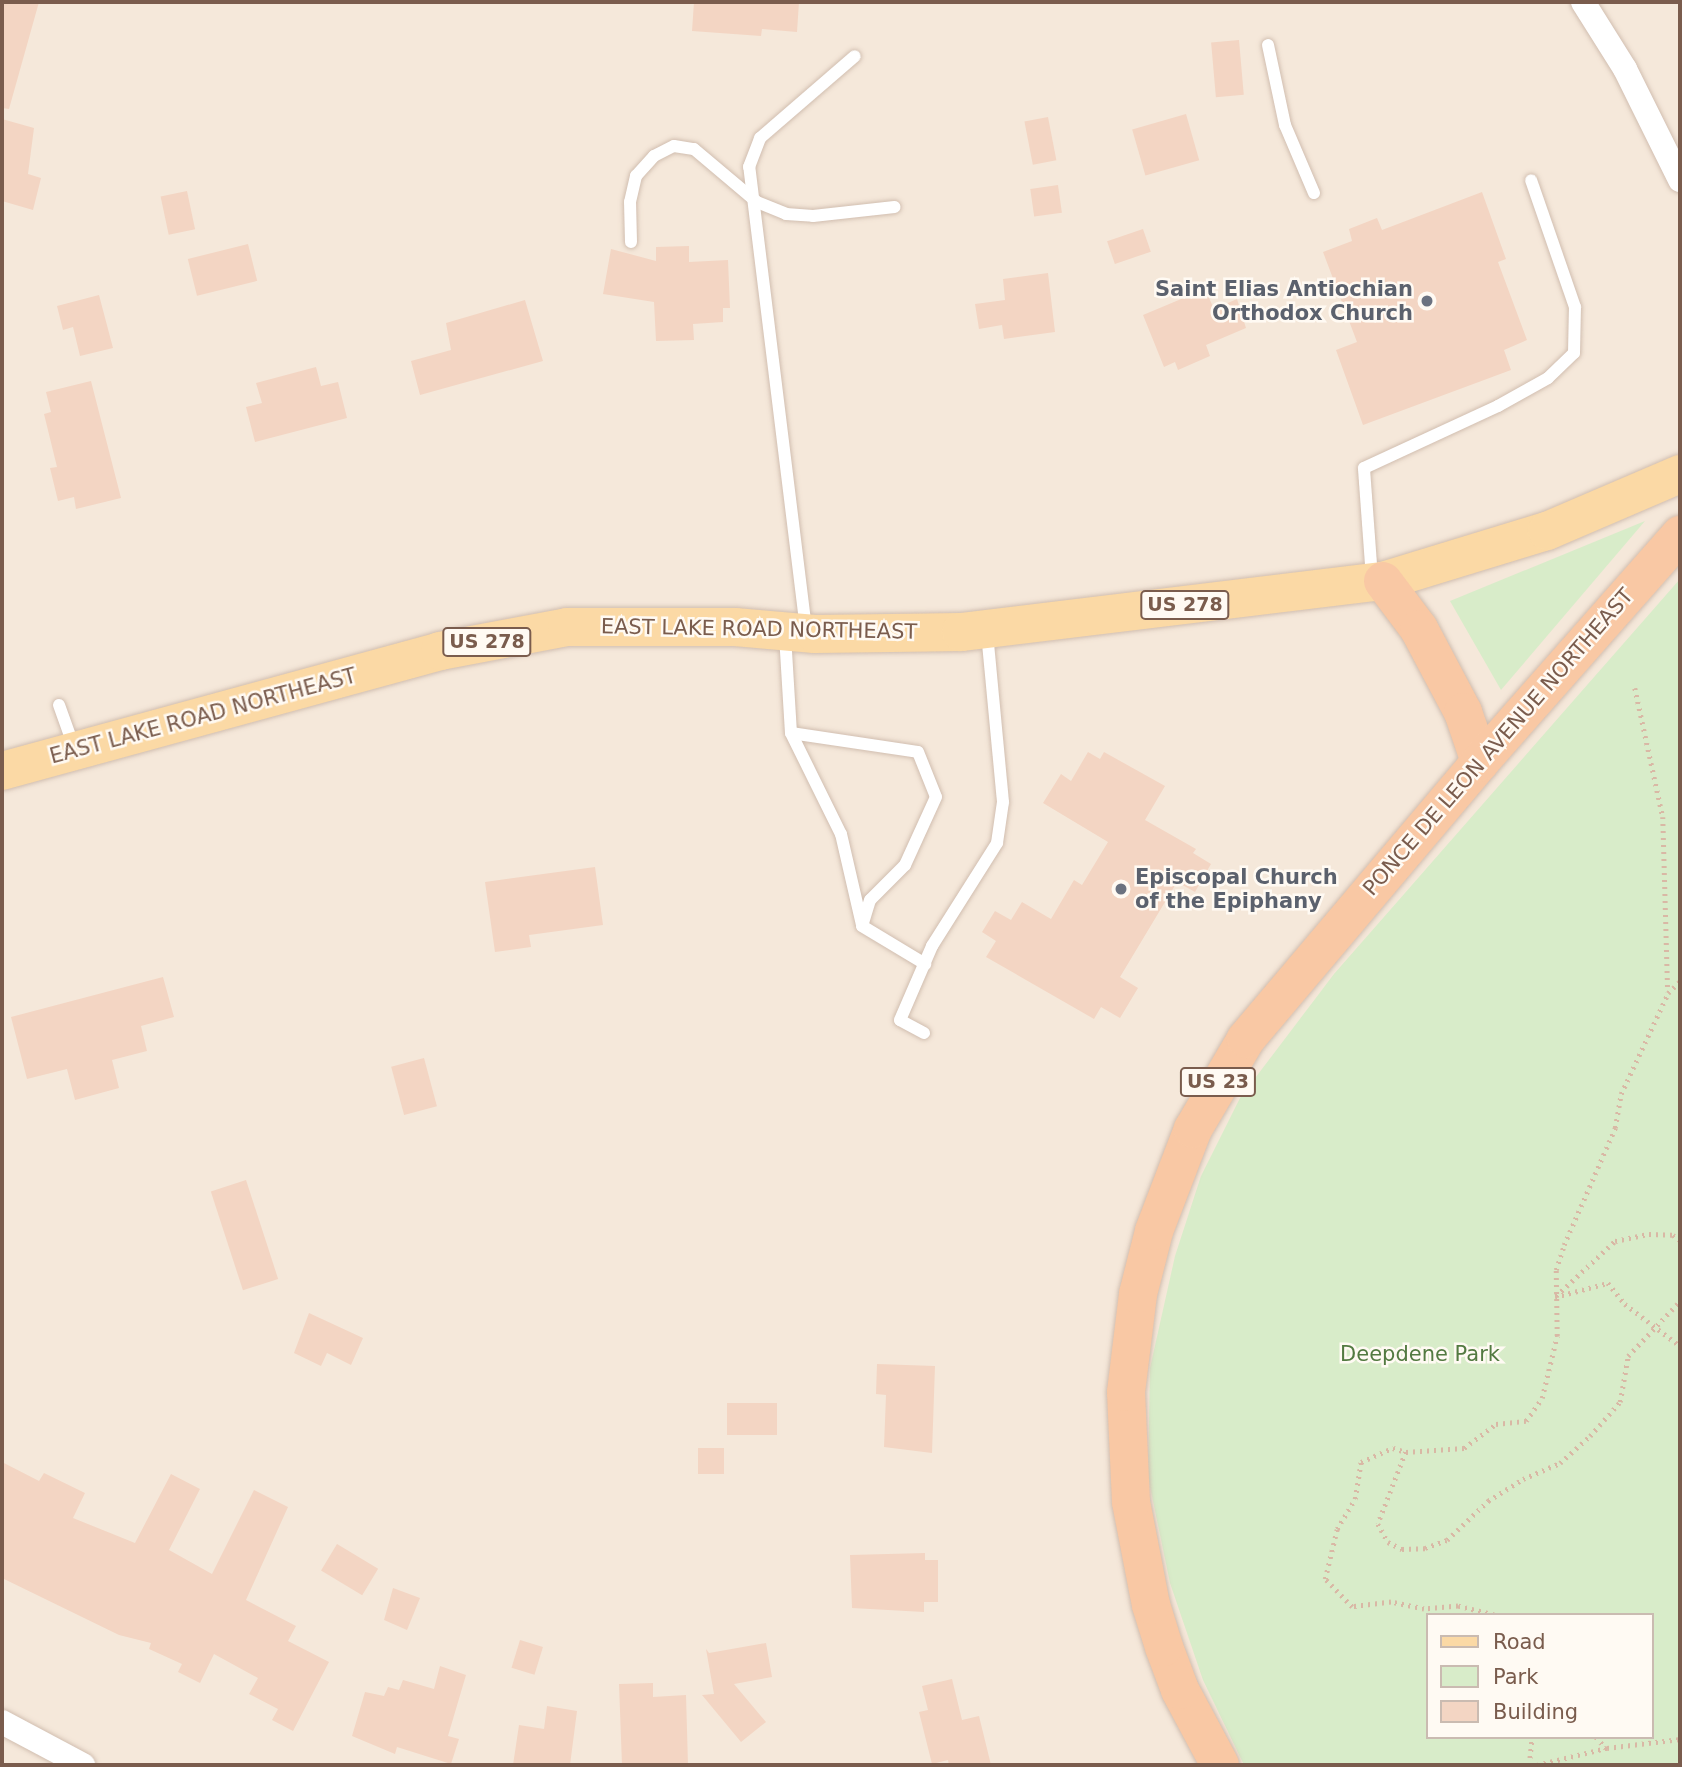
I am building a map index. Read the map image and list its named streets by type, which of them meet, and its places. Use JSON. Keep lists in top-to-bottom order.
{
  "streets": {
    "highway": ["PONCE DE LEON AVENUE NORTHEAST", "US 23"],
    "main road": ["US 278", "EAST LAKE ROAD NORTHEAST"]
  },
  "parks": ["Deepdene Park"],
  "places": ["Saint Elias Antiochian Orthodox Church", "Episcopal Church of the Epiphany"],
  "legend": ["Road", "Park", "Building"]
}
